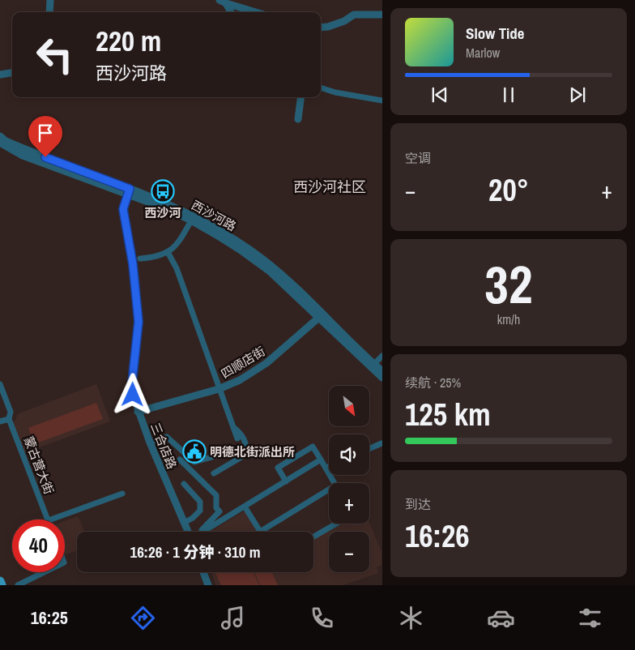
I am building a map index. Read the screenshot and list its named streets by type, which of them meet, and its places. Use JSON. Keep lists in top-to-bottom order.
{
  "streets": {
    "street": [
      "西沙河路",
      "四顺店街",
      "三合店路",
      "蒙古营大街"
    ]
  },
  "crossings": [
    ["西沙河路", "四顺店街"],
    ["西沙河路", "三合店路"],
    ["四顺店街", "三合店路"]
  ],
  "districts": ["西沙河社区"],
  "places": {
    "bus stop": ["西沙河"],
    "public building": ["明德北街派出所"]
  },
  "north": "bottom right",
  "page": {
    "turn": ["220 m", "西沙河路"],
    "song": ["Slow Tide", "Marlow"],
    "tile": [
      "空调",
      ["32", "km/h"],
      ["续航 · 25%", "125 km"],
      ["到达", "16:26"]
    ],
    "heat": ["−", "20°", "+"],
    "map_buttons": ["+", "−"],
    "limit": "40",
    "trip": "16:26 · 1 分钟 · 310 m",
    "tabs": "16:25"
  }
}
